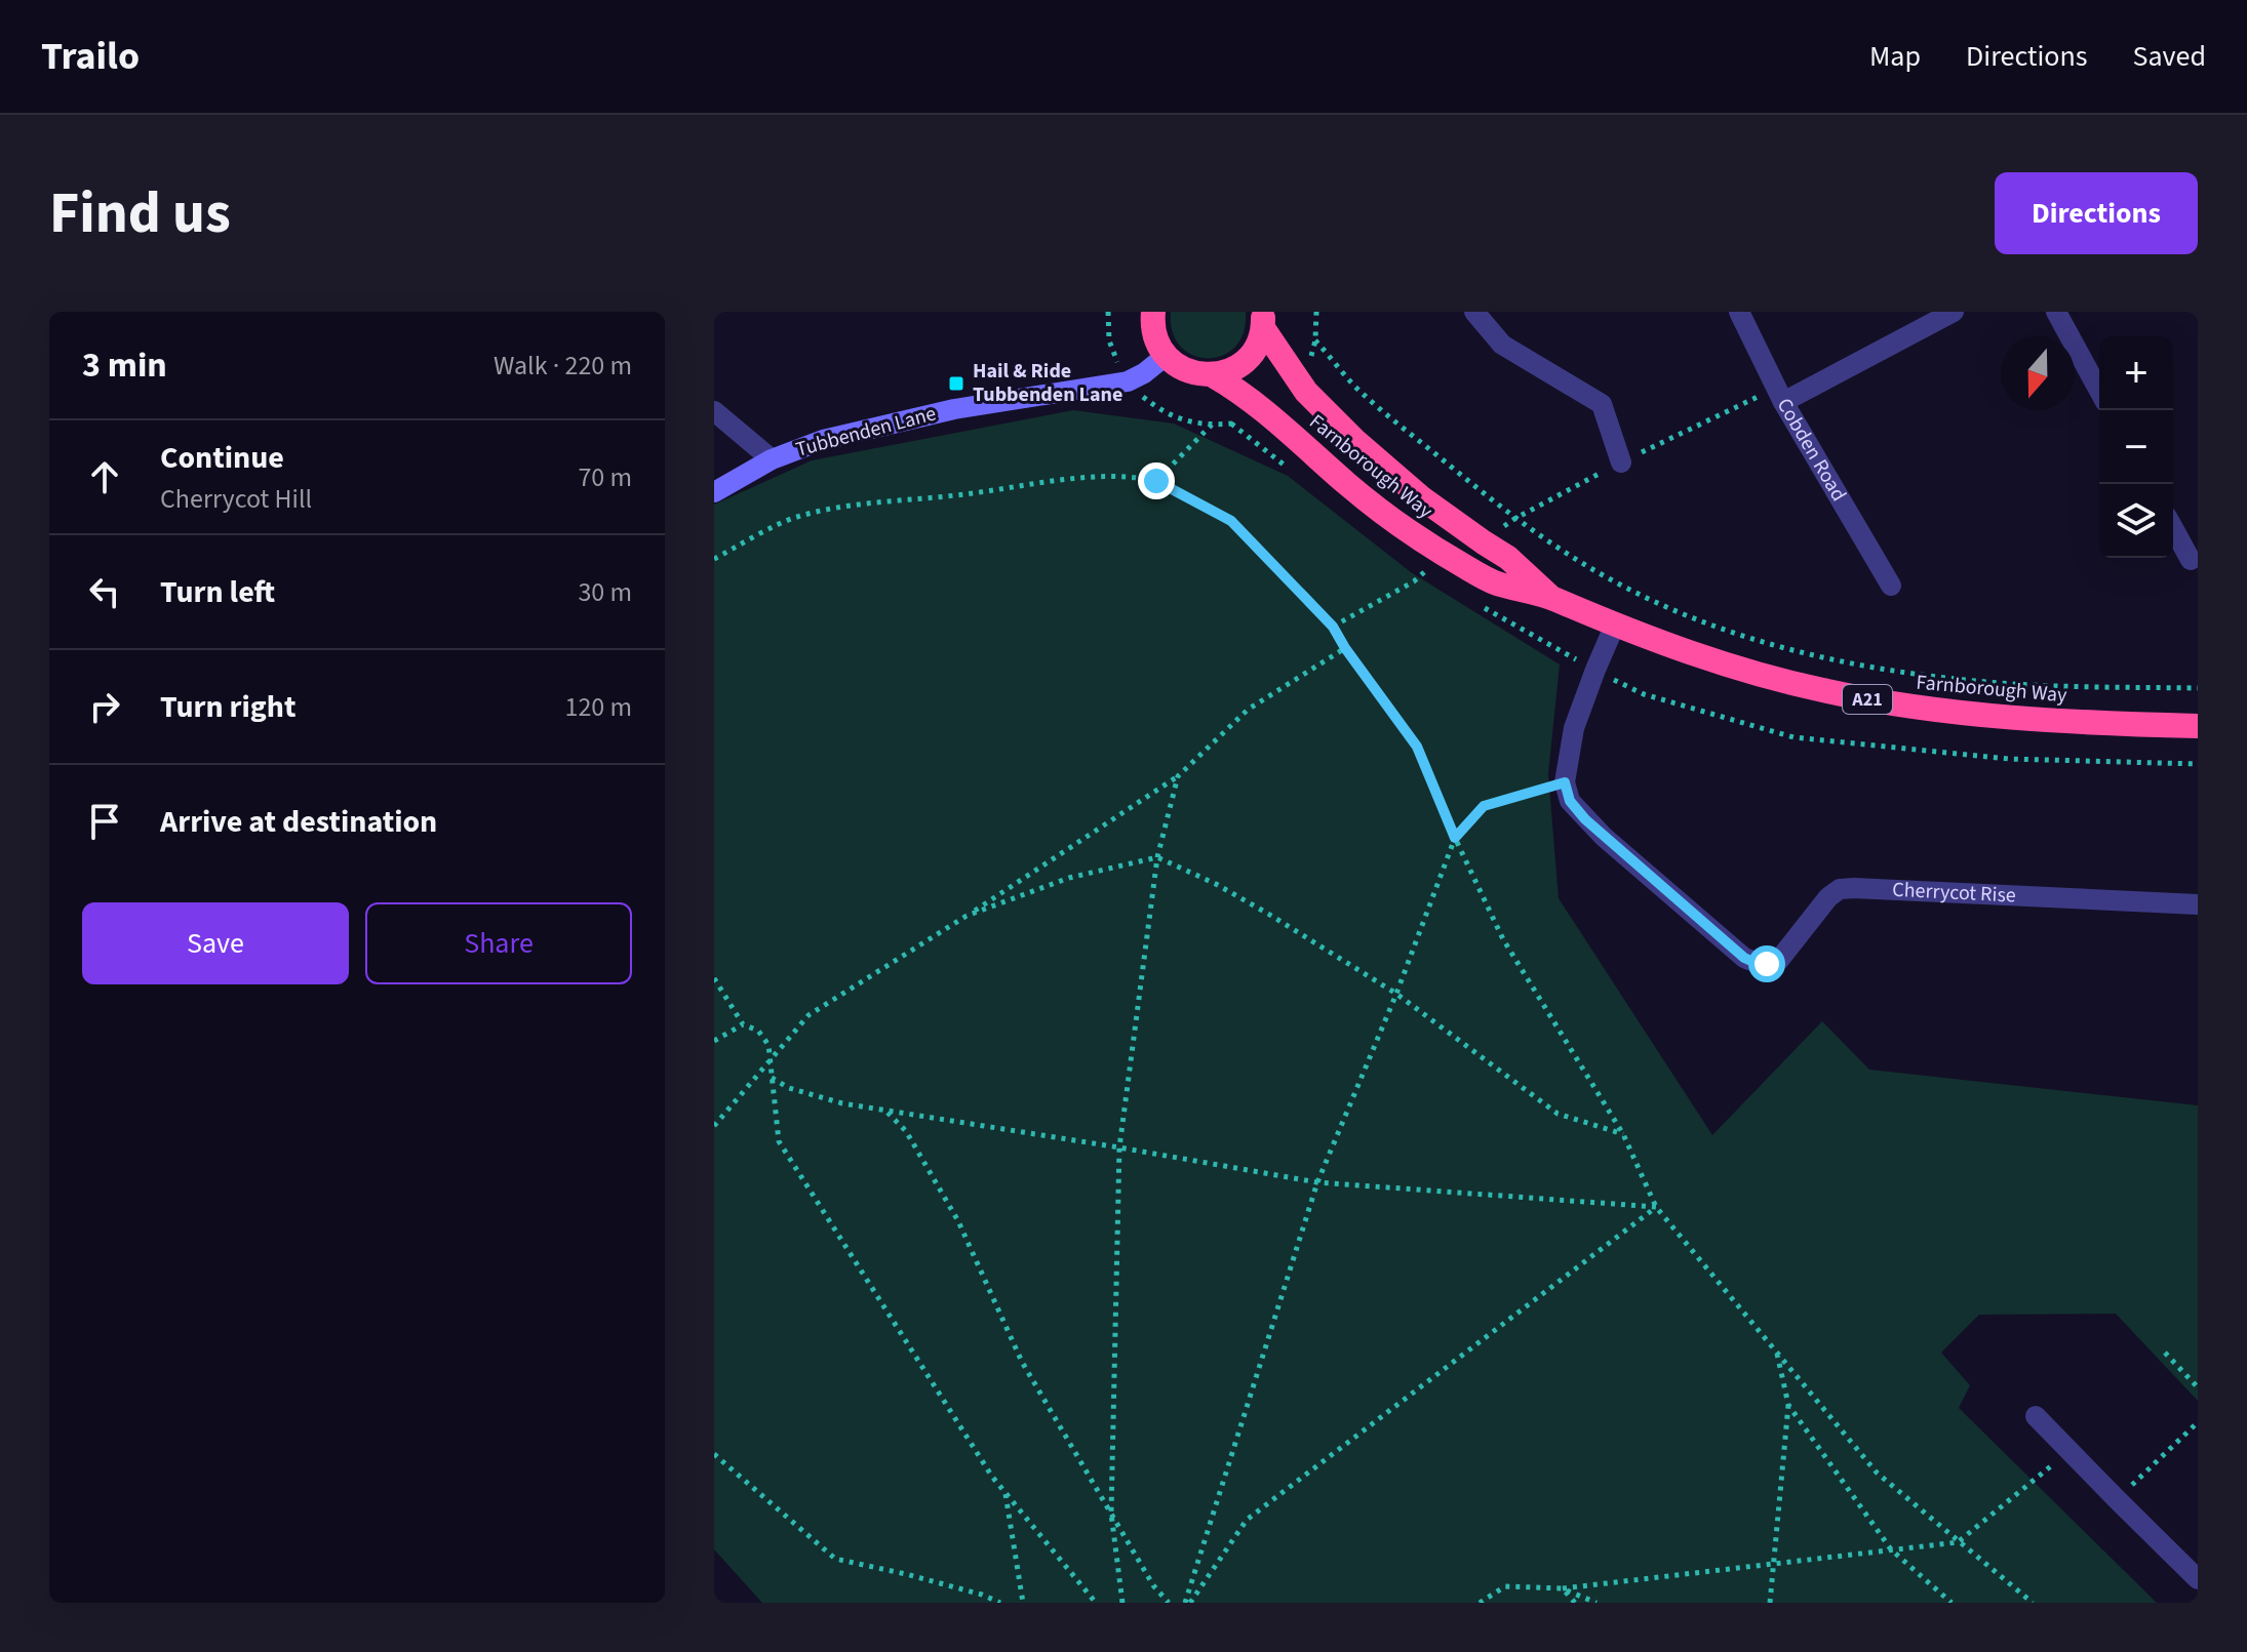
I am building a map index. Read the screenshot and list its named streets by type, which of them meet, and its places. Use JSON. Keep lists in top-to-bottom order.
{
  "streets": {
    "highway": ["Farnborough Way", "A21"],
    "street": ["Tubbenden Lane", "Cobden Road", "Cherrycot Rise"]
  },
  "crossings": [
    ["Tubbenden Lane", "Farnborough Way"]
  ],
  "places": {
    "transit": ["Hail & Ride Tubbenden Lane"]
  },
  "north": "bottom",
  "page": {
    "header": "Trailo",
    "nav": ["Map", "Directions", "Saved"],
    "buttons": [
      "Directions",
      ["Save", "Share"]
    ],
    "title": "Find us",
    "heading": ["3 min", "Walk · 220 m"],
    "map_buttons": ["+", "−"],
    "list": [
      ["Continue", "Cherrycot Hill", "70 m"],
      ["Turn left", "30 m"],
      ["Turn right", "120 m"],
      "Arrive at destination"
    ]
  }
}
